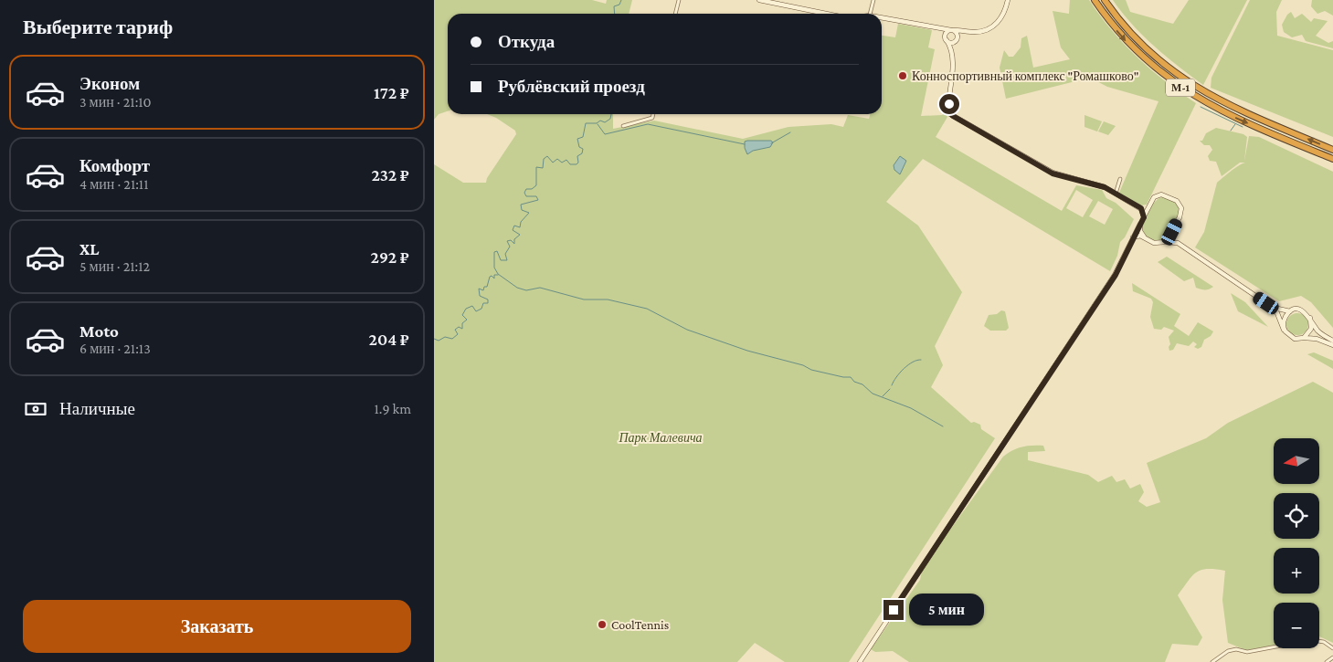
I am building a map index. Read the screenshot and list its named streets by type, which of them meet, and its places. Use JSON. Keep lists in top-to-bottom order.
{
  "streets": {
    "highway": ["М-1"]
  },
  "parks": ["Парк Малевича"],
  "places": ["Конноспортивный комплекс \"Ромашково\"", "CoolTennis"],
  "north": "left",
  "page": {
    "heading": "Выберите тариф",
    "banner": ["Откуда", "Рублёвский проезд"],
    "list": [
      {
        "name": "Эконом",
        "note": "3 мин · 21:10",
        "value": "172 ₽"
      },
      {
        "name": "Комфорт",
        "note": "4 мин · 21:11",
        "value": "232 ₽"
      },
      {
        "name": "XL",
        "note": "5 мин · 21:12",
        "value": "292 ₽"
      },
      {
        "name": "Moto",
        "note": "6 мин · 21:13",
        "value": "204 ₽"
      }
    ],
    "pay": ["Наличные", "1.9 km"],
    "map_buttons": ["+", "−"],
    "buttons": "Заказать",
    "bubble": "5 мин"
  }
}
